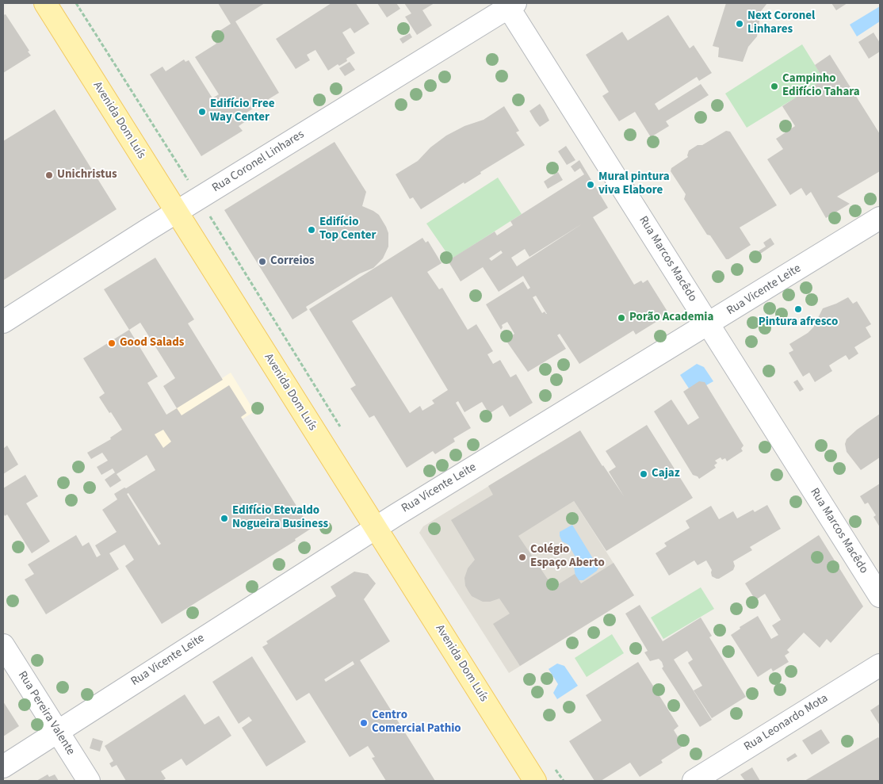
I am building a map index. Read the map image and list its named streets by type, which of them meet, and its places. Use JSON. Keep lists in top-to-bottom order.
{
  "streets": {
    "main road": ["Avenida Dom Luís"],
    "street": [
      "Rua Coronel Linhares",
      "Rua Marcos Macêdo",
      "Rua Vicente Leite",
      "Rua Pereira Valente",
      "Rua Leonardo Mota"
    ]
  },
  "crossings": [
    ["Avenida Dom Luís", "Rua Coronel Linhares"],
    ["Avenida Dom Luís", "Rua Vicente Leite"],
    ["Rua Coronel Linhares", "Rua Marcos Macêdo"],
    ["Rua Marcos Macêdo", "Rua Vicente Leite"],
    ["Rua Vicente Leite", "Rua Pereira Valente"]
  ],
  "places": [
    "Next Coronel Linhares",
    "Campinho Edifício Tahara",
    "Edifício Free Way Center",
    "Unichristus",
    "Mural pintura viva Elabore",
    "Edifício Top Center",
    "Correios",
    "Pintura afresco",
    "Porão Academia",
    "Good Salads",
    "Cajaz",
    "Edifício Etevaldo Nogueira Business",
    "Colégio Espaço Aberto",
    "Centro Comercial Pathio"
  ]
}
